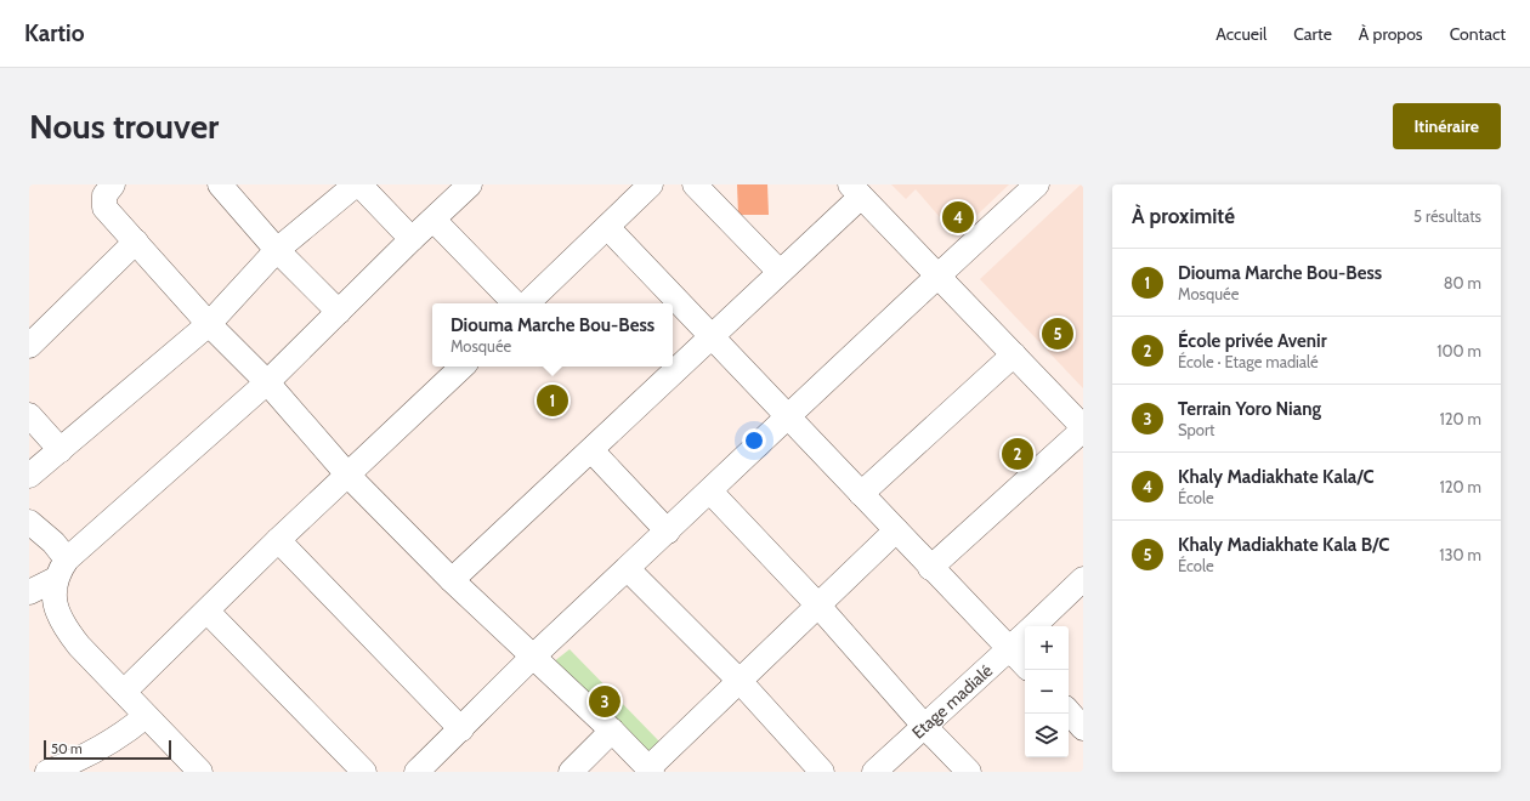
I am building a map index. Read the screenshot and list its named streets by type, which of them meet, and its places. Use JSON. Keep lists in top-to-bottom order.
{
  "streets": {
    "street": ["Etage madialé"]
  },
  "scale_bar": "50 m",
  "page": {
    "header": "Kartio",
    "nav": [
      "Accueil",
      "Carte",
      "À propos",
      "Contact"
    ],
    "buttons": "Itinéraire",
    "title": "Nous trouver",
    "heading": ["À proximité", "5 résultats"],
    "pins": [
      "4",
      "5",
      "1",
      "2",
      "3"
    ],
    "list": [
      {
        "mark": "1",
        "name": "Diouma Marche Bou-Bess",
        "note": "Mosquée",
        "value": "80 m"
      },
      {
        "mark": "2",
        "name": "École privée Avenir",
        "note": "École · Etage madialé",
        "value": "100 m"
      },
      {
        "mark": "3",
        "name": "Terrain Yoro Niang",
        "note": "Sport",
        "value": "120 m"
      },
      {
        "mark": "4",
        "name": "Khaly Madiakhate Kala/C",
        "note": "École",
        "value": "120 m"
      },
      {
        "mark": "5",
        "name": "Khaly Madiakhate Kala B/C",
        "note": "École",
        "value": "130 m"
      }
    ],
    "popup": ["Diouma Marche Bou-Bess", "Mosquée"],
    "map_buttons": ["+", "−"],
    "scale": "50 m"
  }
}
